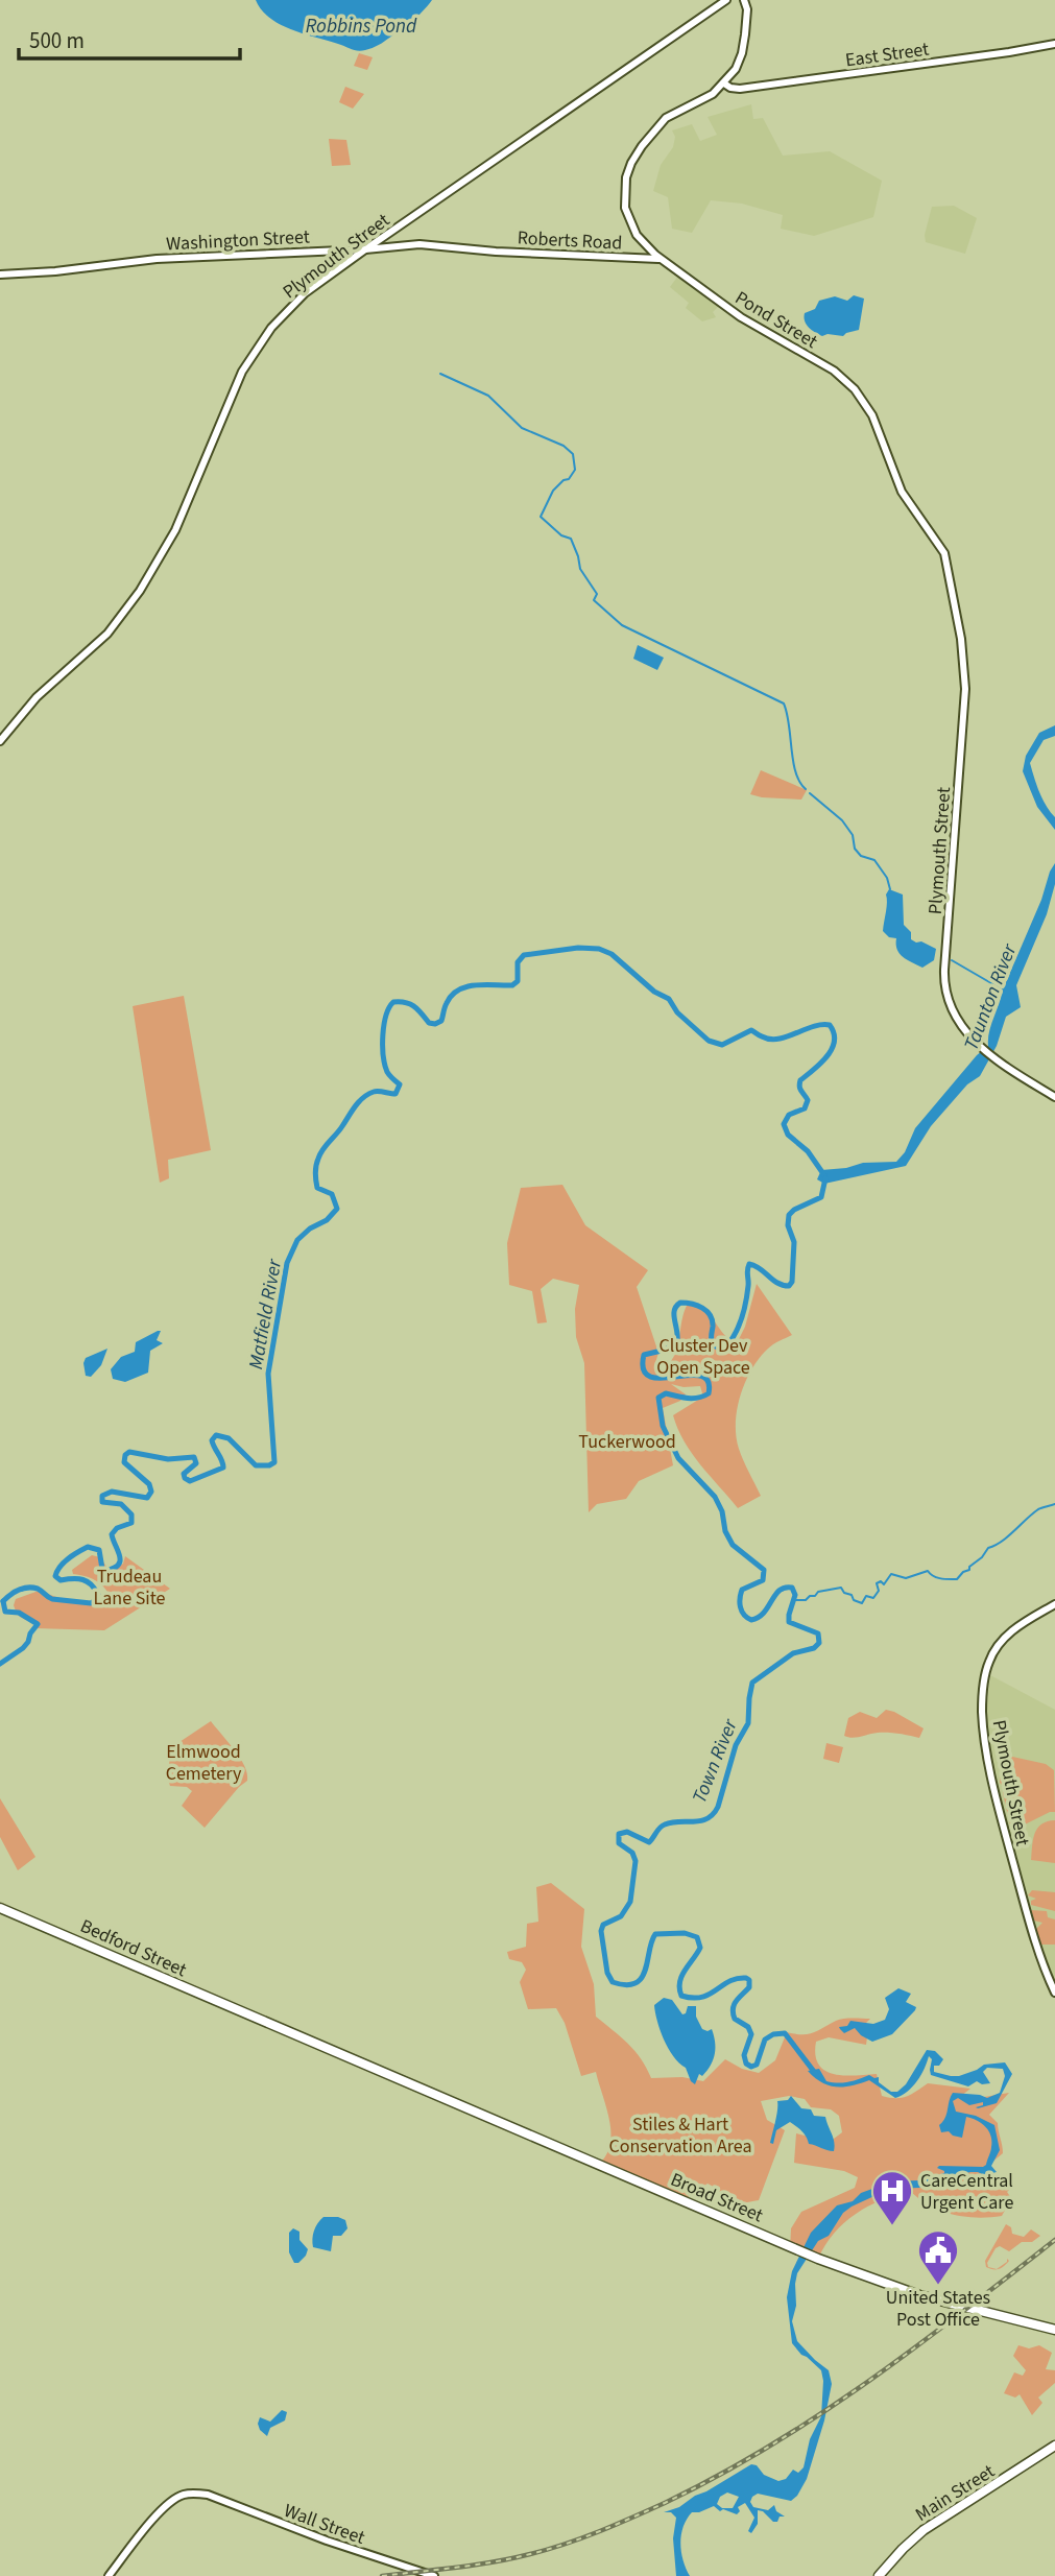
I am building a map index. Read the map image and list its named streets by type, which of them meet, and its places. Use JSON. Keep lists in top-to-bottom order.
{
  "streets": {
    "main road": [
      "East Street",
      "Washington Street",
      "Roberts Road",
      "Plymouth Street",
      "Pond Street",
      "Bedford Street",
      "Broad Street",
      "Main Street",
      "Wall Street"
    ]
  },
  "crossings": [
    ["East Street", "Pond Street"],
    ["Washington Street", "Roberts Road"],
    ["Washington Street", "Plymouth Street"],
    ["Roberts Road", "Pond Street"],
    ["Plymouth Street", "Pond Street"],
    ["Bedford Street", "Broad Street"]
  ],
  "water": [
    "Robbins Pond",
    "Taunton River",
    "Matfield River",
    "Town River"
  ],
  "parks": [
    "Cluster Dev Open Space",
    "Tuckerwood",
    "Trudeau Lane Site",
    "Elmwood Cemetery",
    "Stiles & Hart Conservation Area"
  ],
  "places": {
    "hospital": ["CareCentral Urgent Care"],
    "public building": ["United States Post Office"]
  },
  "scale_bar": "500 m"
}
